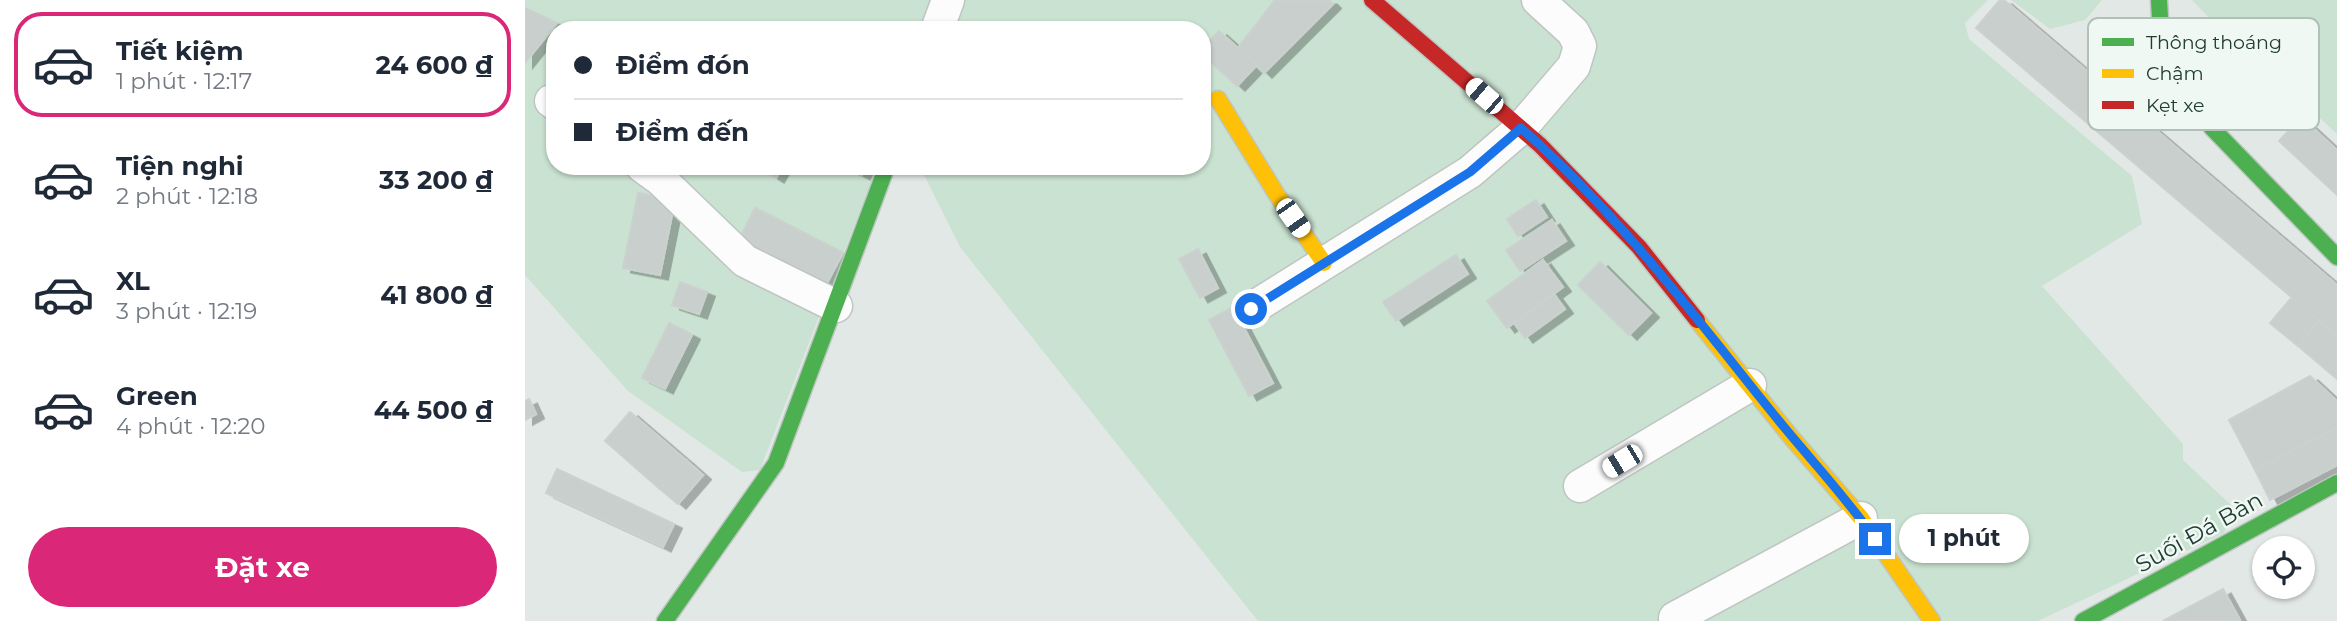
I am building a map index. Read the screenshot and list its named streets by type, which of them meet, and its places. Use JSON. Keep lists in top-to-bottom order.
{
  "streets": {
    "street": ["Suối Đá Bàn"]
  },
  "legend": ["Thông thoáng", "Chậm", "Kẹt xe"],
  "page": {
    "list": [
      {
        "name": "Tiết kiệm",
        "note": "1 phút · 12:17",
        "value": "24 600 ₫"
      },
      {
        "name": "Tiện nghi",
        "note": "2 phút · 12:18",
        "value": "33 200 ₫"
      },
      {
        "name": "XL",
        "note": "3 phút · 12:19",
        "value": "41 800 ₫"
      },
      {
        "name": "Green",
        "note": "4 phút · 12:20",
        "value": "44 500 ₫"
      }
    ],
    "banner": ["Điểm đón", "Điểm đến"],
    "buttons": "Đặt xe",
    "bubble": "1 phút"
  }
}
